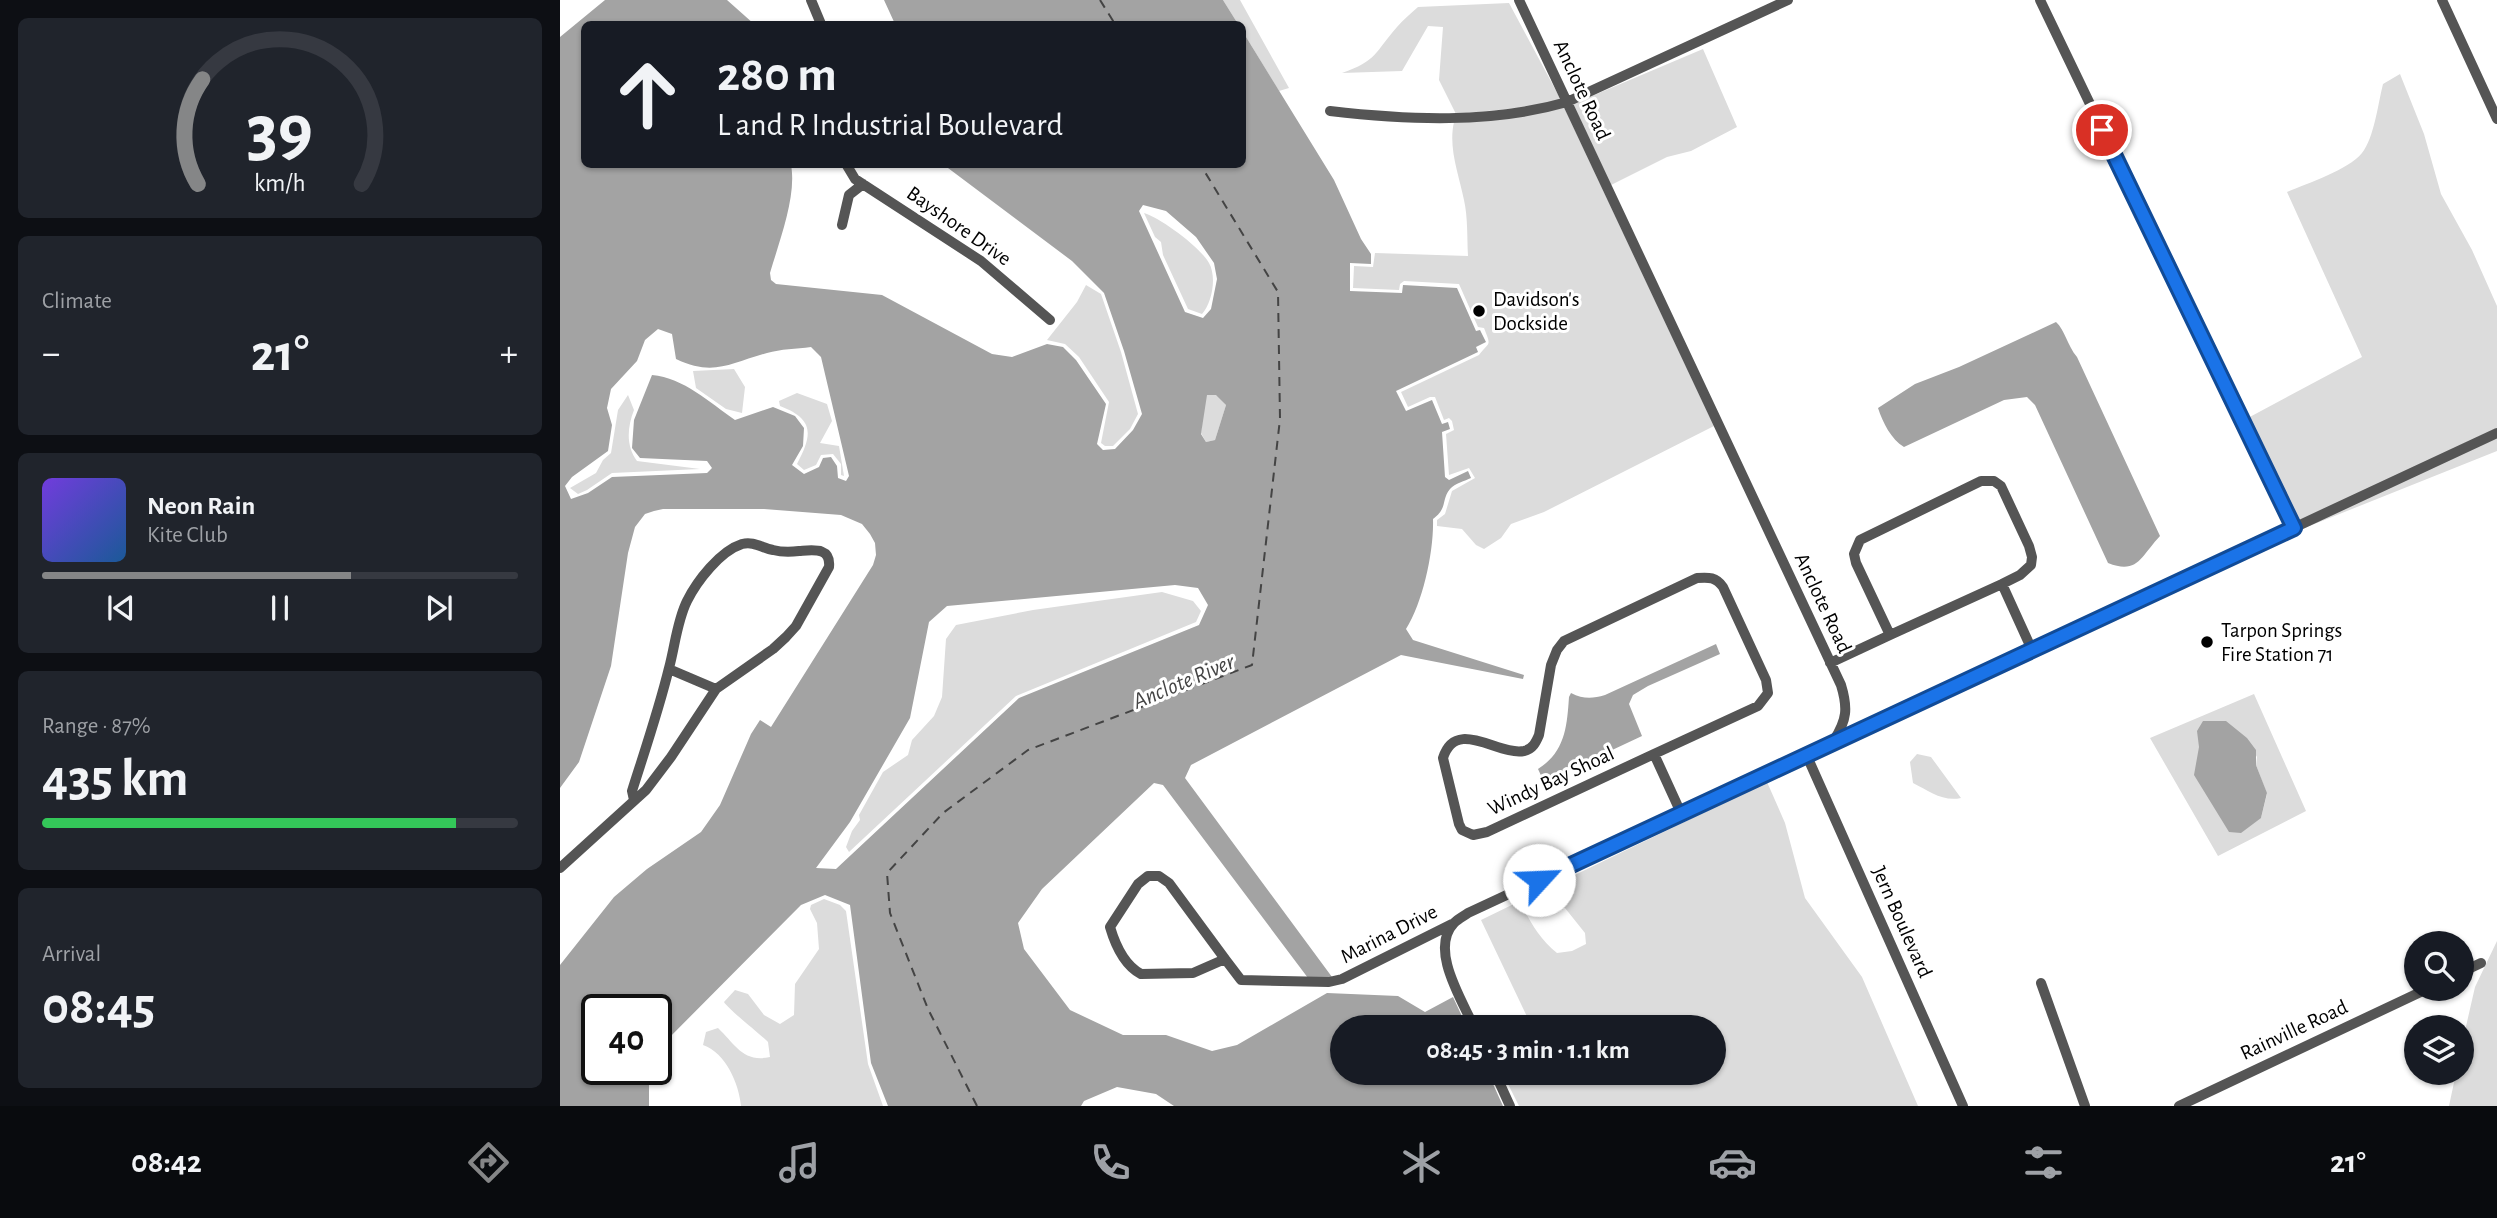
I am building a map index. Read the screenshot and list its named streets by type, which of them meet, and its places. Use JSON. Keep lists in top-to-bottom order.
{
  "streets": {
    "street": [
      "Anclote Road",
      "Bayshore Drive",
      "Windy Bay Shoal",
      "Jern Boulevard",
      "Marina Drive",
      "Rainville Road"
    ]
  },
  "water": ["Anclote River"],
  "places": ["Davidson's Dockside", "Tarpon Springs Fire Station 71"],
  "page": {
    "turn": ["280 m", "L and R Industrial Boulevard"],
    "tile": [
      "Climate",
      ["Range · 87%", "435 km"],
      ["Arrival", "08:45"]
    ],
    "heat": ["−", "21°", "+"],
    "song": ["Neon Rain", "Kite Club"],
    "limit": "40",
    "trip": "08:45 · 3 min · 1.1 km",
    "tabs": ["08:42", "21°"],
    "gauge": ["39", "km/h"]
  }
}
